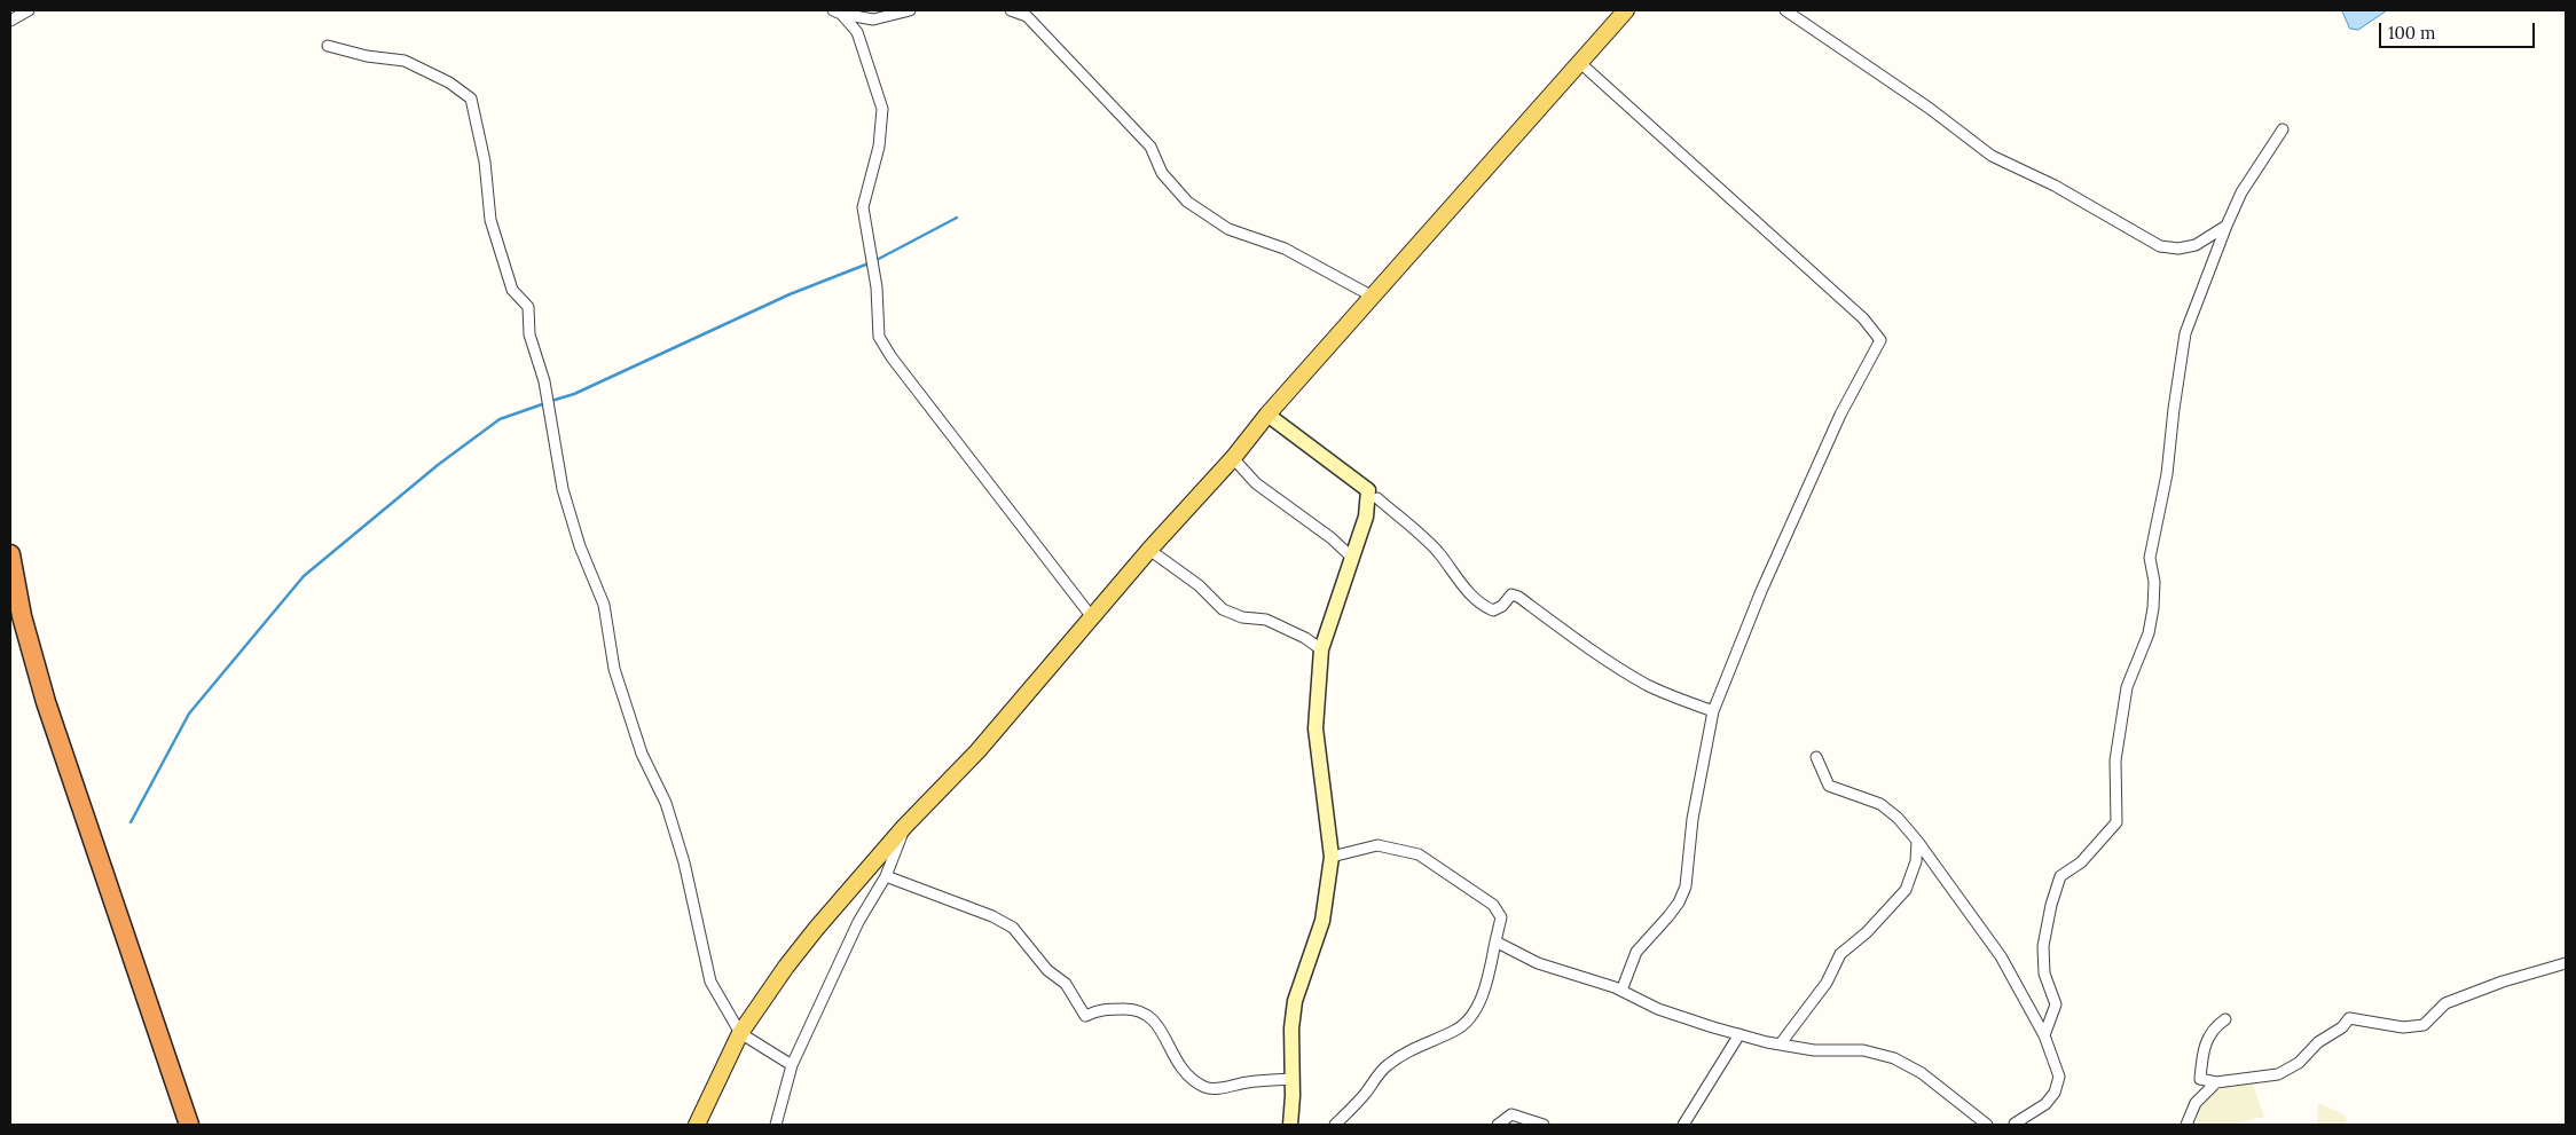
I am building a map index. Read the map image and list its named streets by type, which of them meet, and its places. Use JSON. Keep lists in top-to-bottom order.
{
  "scale_bar": "100 m"
}
